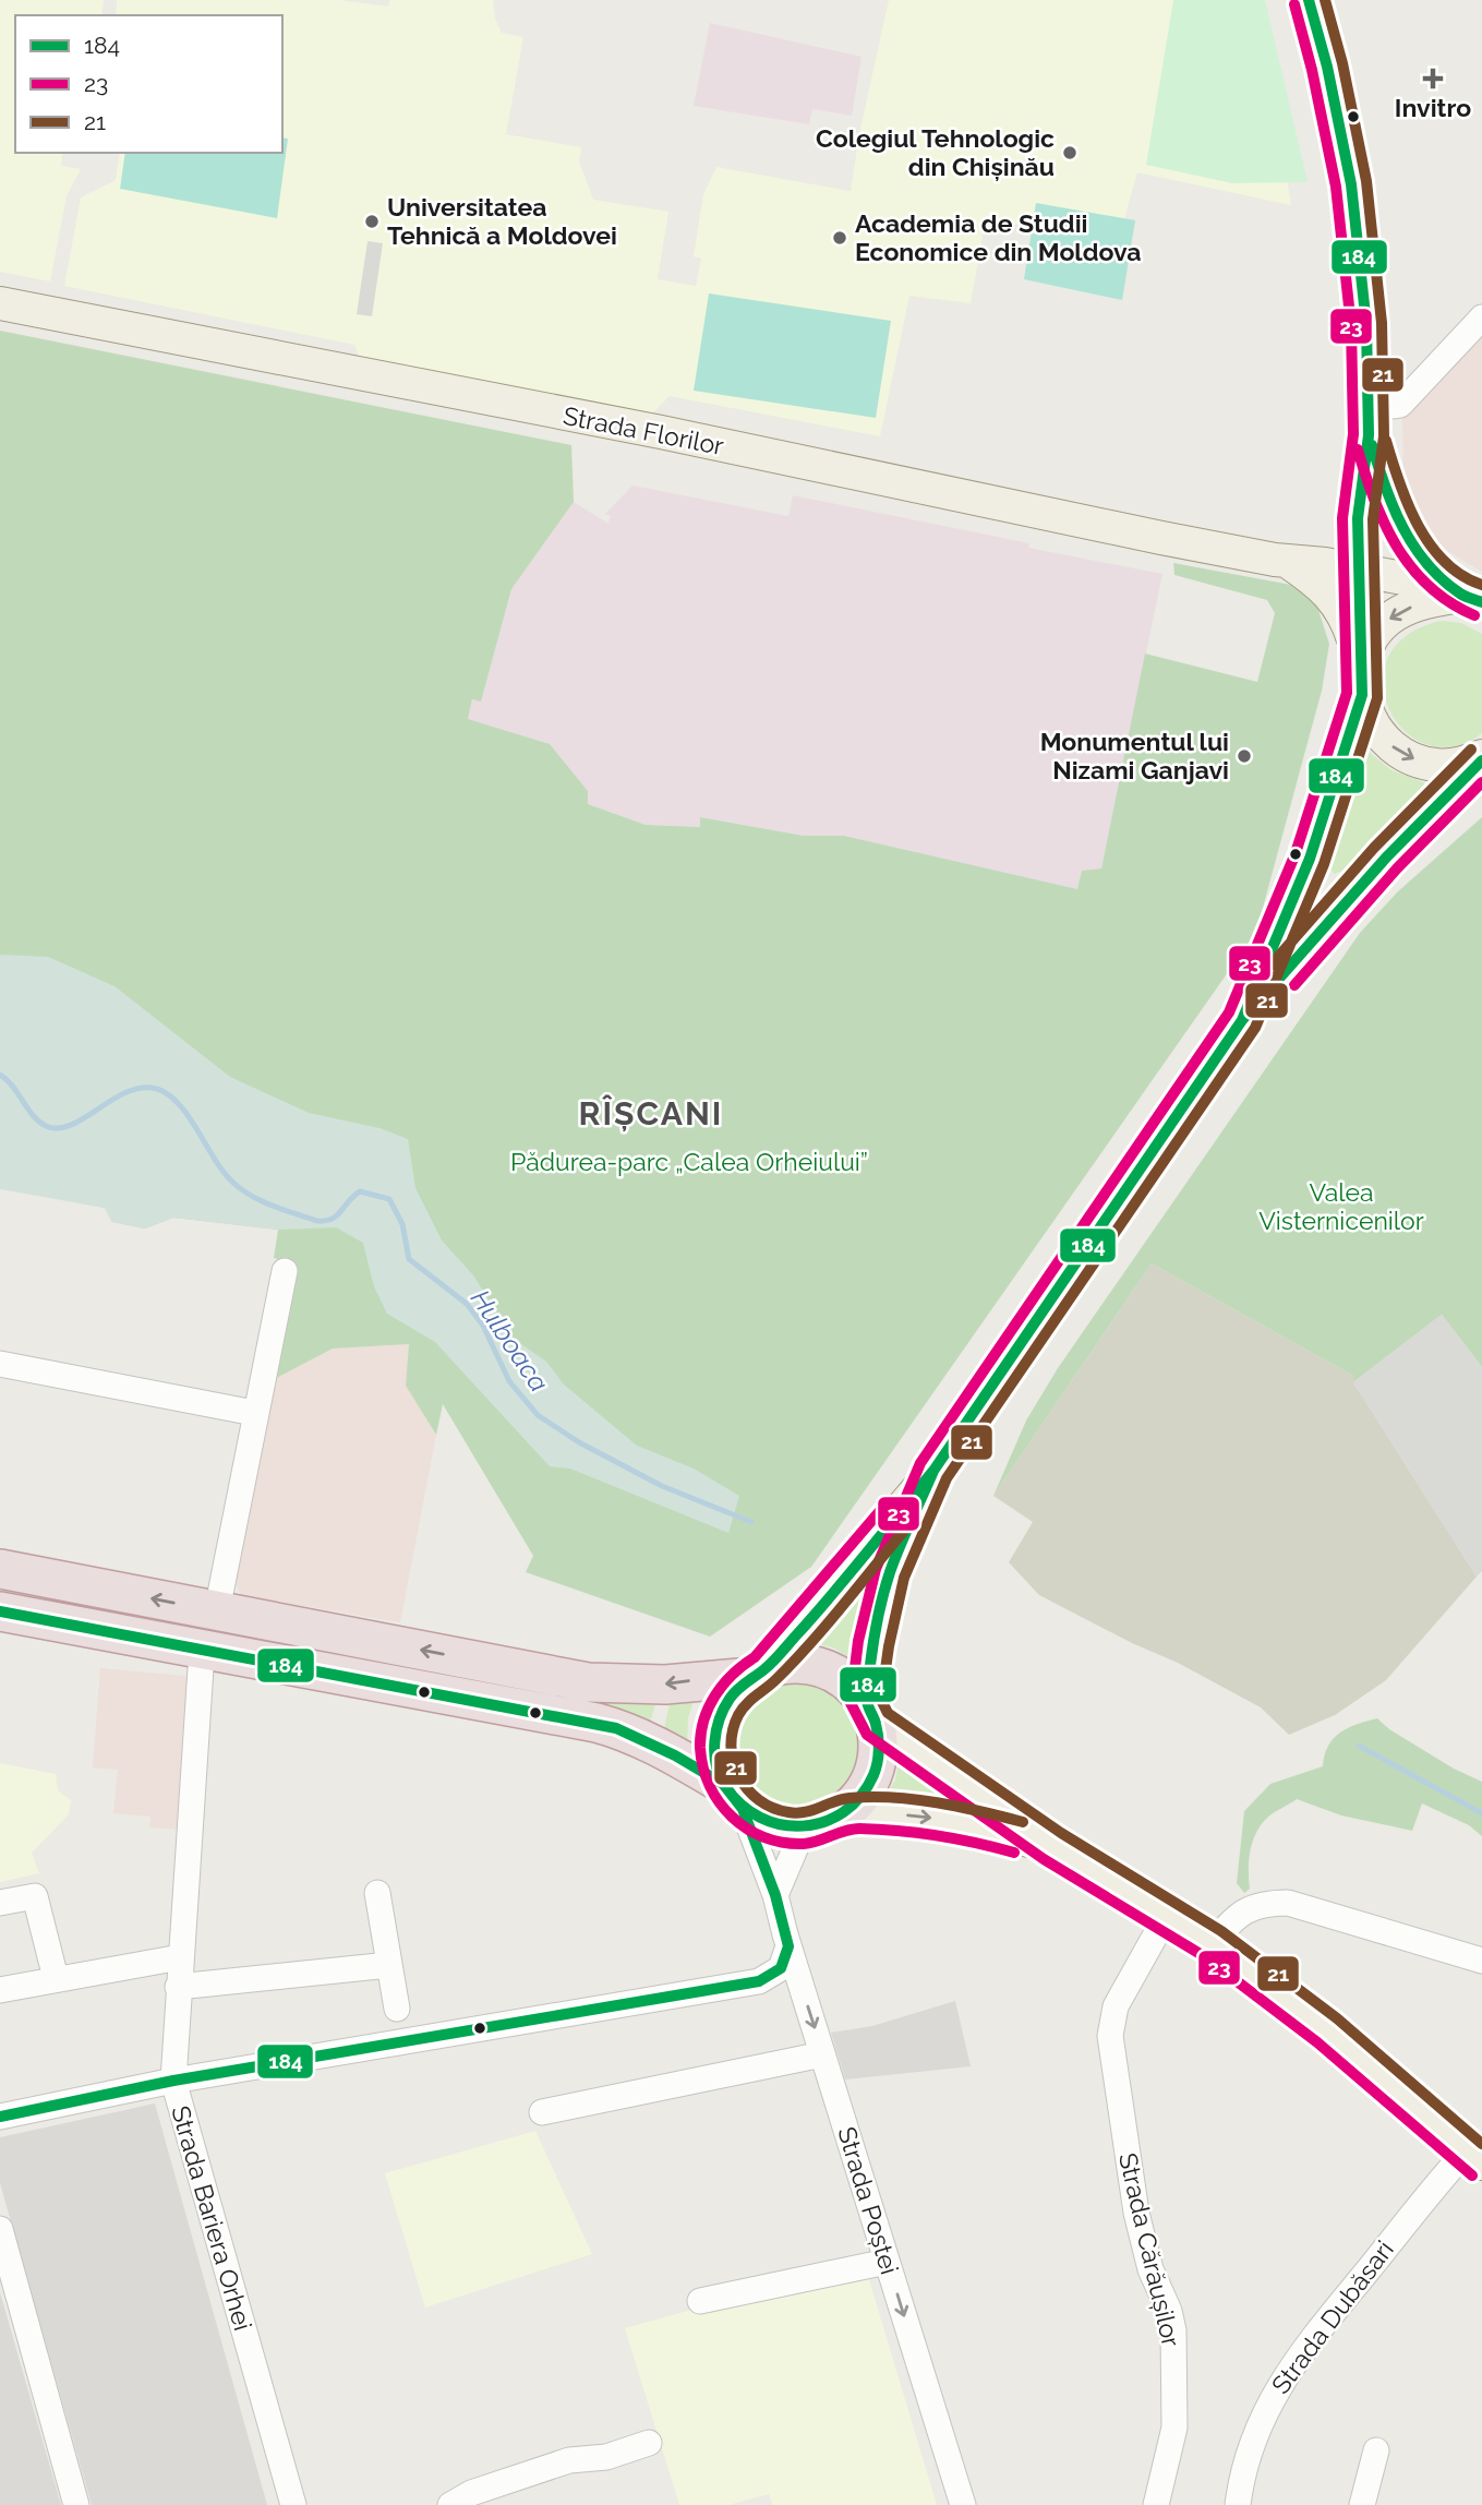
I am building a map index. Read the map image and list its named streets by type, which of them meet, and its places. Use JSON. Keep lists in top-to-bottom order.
{
  "streets": {
    "main road": ["Strada Florilor"],
    "street": [
      "Strada Poștei",
      "Strada Bariera Orhei",
      "Strada Cărăușilor",
      "Strada Dubăsari"
    ]
  },
  "one_way": ["Strada Poștei"],
  "districts": ["RÎȘCANI"],
  "water": ["Hulboaca"],
  "parks": ["Pădurea-parc „Calea Orheiului”", "Valea Visternicenilor"],
  "places": {
    "health": ["Invitro"],
    "other": [
      "Colegiul Tehnologic din Chișinău",
      "Universitatea Tehnică a Moldovei",
      "Academia de Studii Economice din Moldova",
      "Monumentul lui Nizami Ganjavi"
    ]
  },
  "lines": ["transit line 184", "transit line 21", "transit line 23"],
  "legend": ["184", "23", "21"]
}
